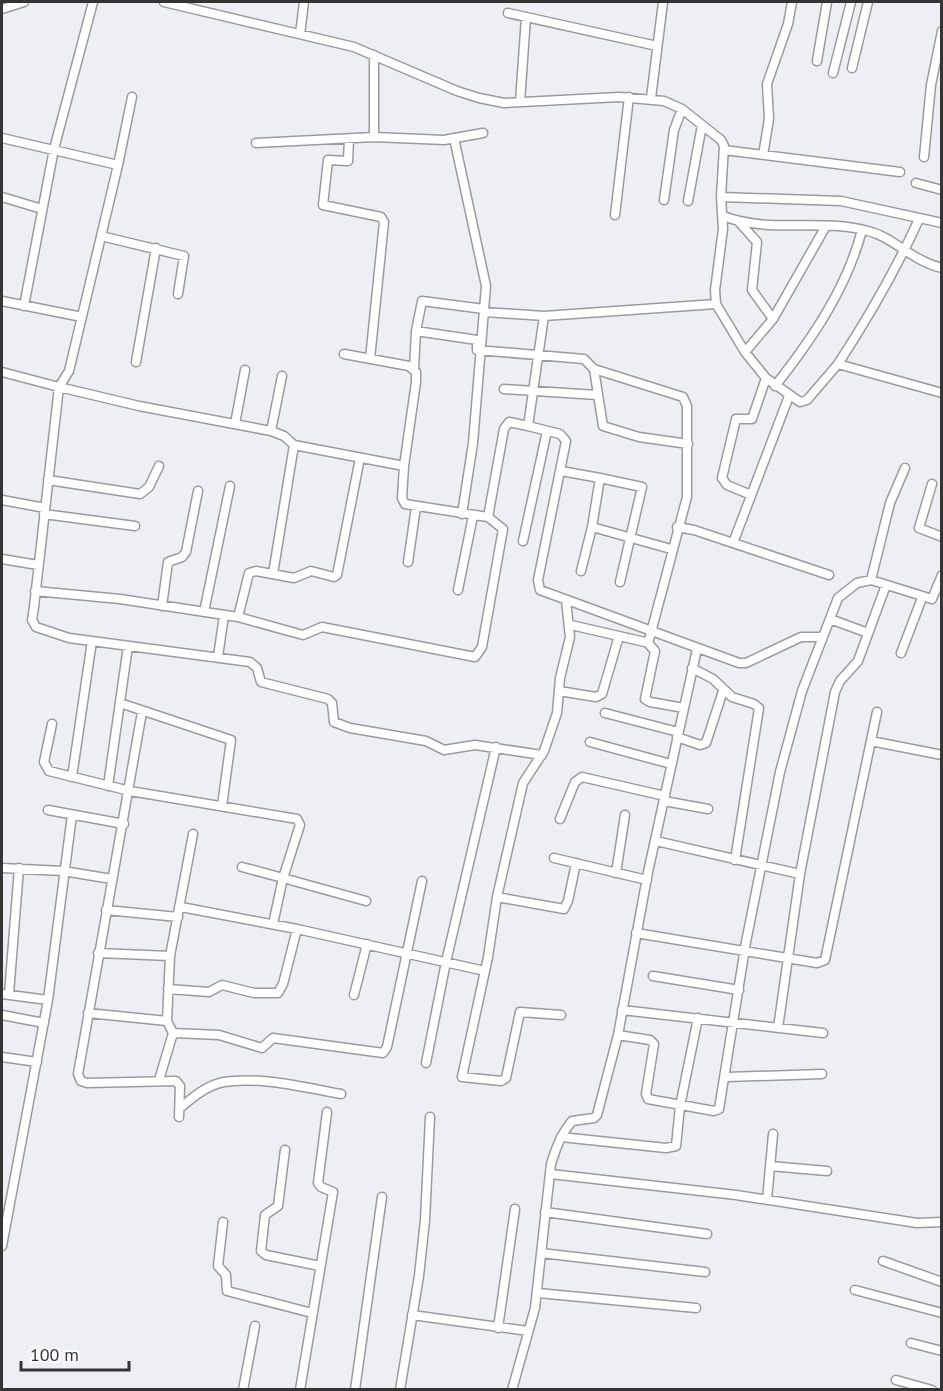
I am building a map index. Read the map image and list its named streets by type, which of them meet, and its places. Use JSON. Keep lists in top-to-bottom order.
{
  "scale_bar": "100 m"
}
